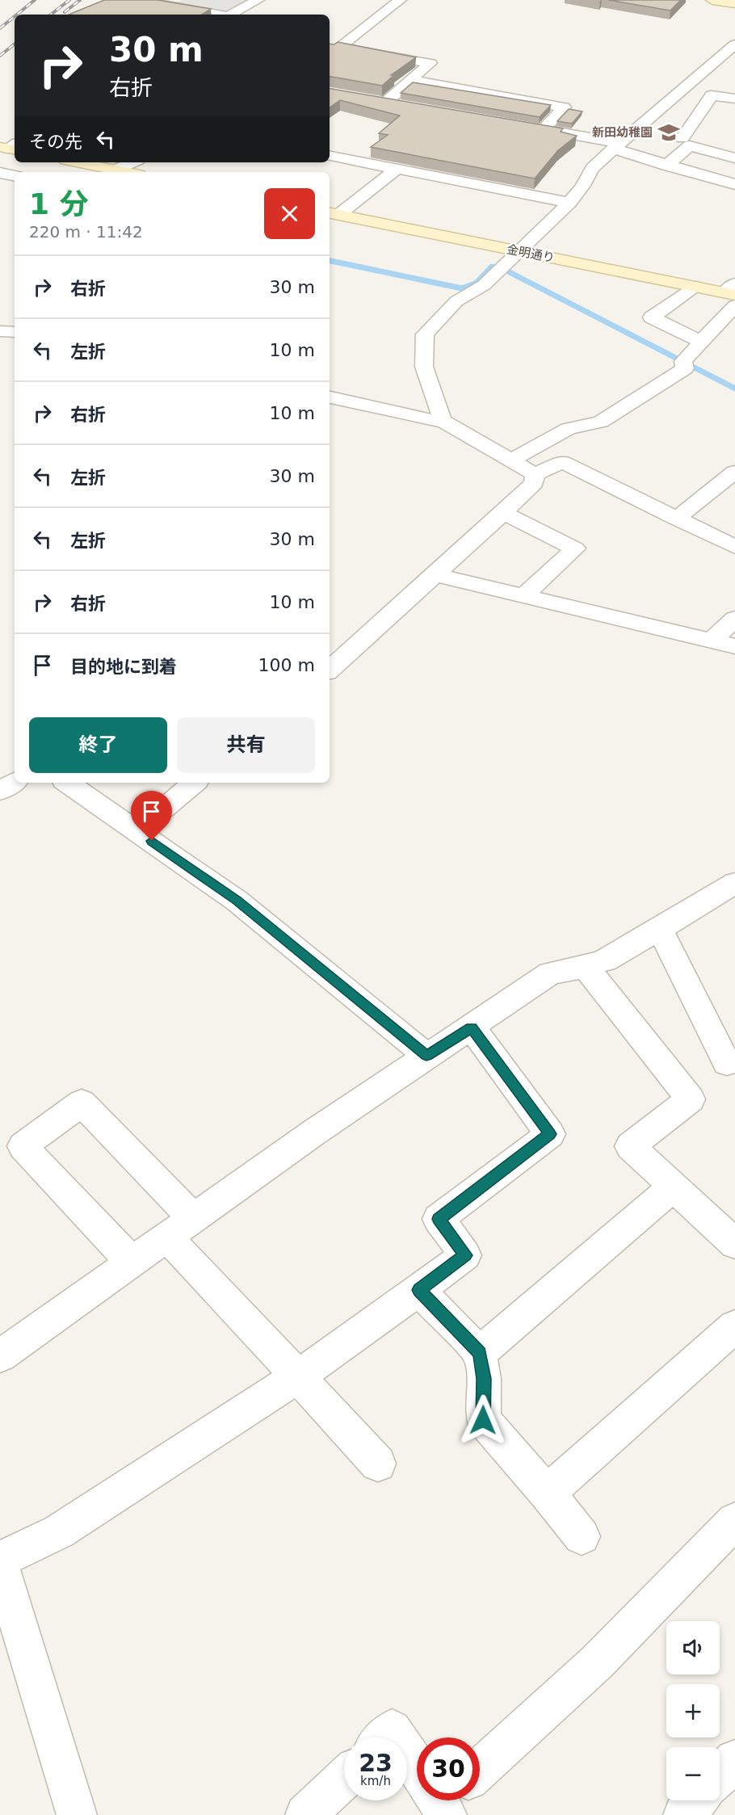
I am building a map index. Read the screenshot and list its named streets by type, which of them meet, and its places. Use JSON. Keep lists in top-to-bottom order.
{
  "streets": {
    "street": ["金明通り"]
  },
  "places": {
    "school or university": ["新田幼稚園"]
  },
  "page": {
    "turn": ["30 m", "右折"],
    "then": "その先",
    "heading": ["1 分", "220 m · 11:42"],
    "list": [
      {
        "name": "右折",
        "value": "30 m"
      },
      {
        "name": "左折",
        "value": "10 m"
      },
      {
        "name": "右折",
        "value": "10 m"
      },
      {
        "name": "左折",
        "value": "30 m"
      },
      {
        "name": "左折",
        "value": "30 m"
      },
      {
        "name": "右折",
        "value": "10 m"
      },
      {
        "name": "目的地に到着",
        "value": "100 m"
      }
    ],
    "buttons": ["終了", "共有"],
    "map_buttons": ["+", "−"],
    "speed": "23 km/h",
    "limit": "30"
  }
}
